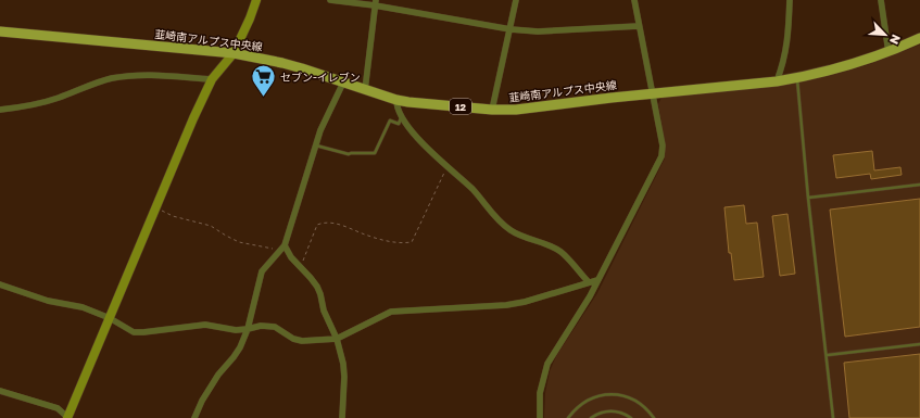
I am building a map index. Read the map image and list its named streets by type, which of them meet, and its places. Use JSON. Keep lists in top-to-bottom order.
{
  "streets": {
    "main road": ["韮崎南アルプス中央線", "12"]
  },
  "places": {
    "supermarket": ["セブン-イレブン"]
  },
  "north": "bottom right"
}
